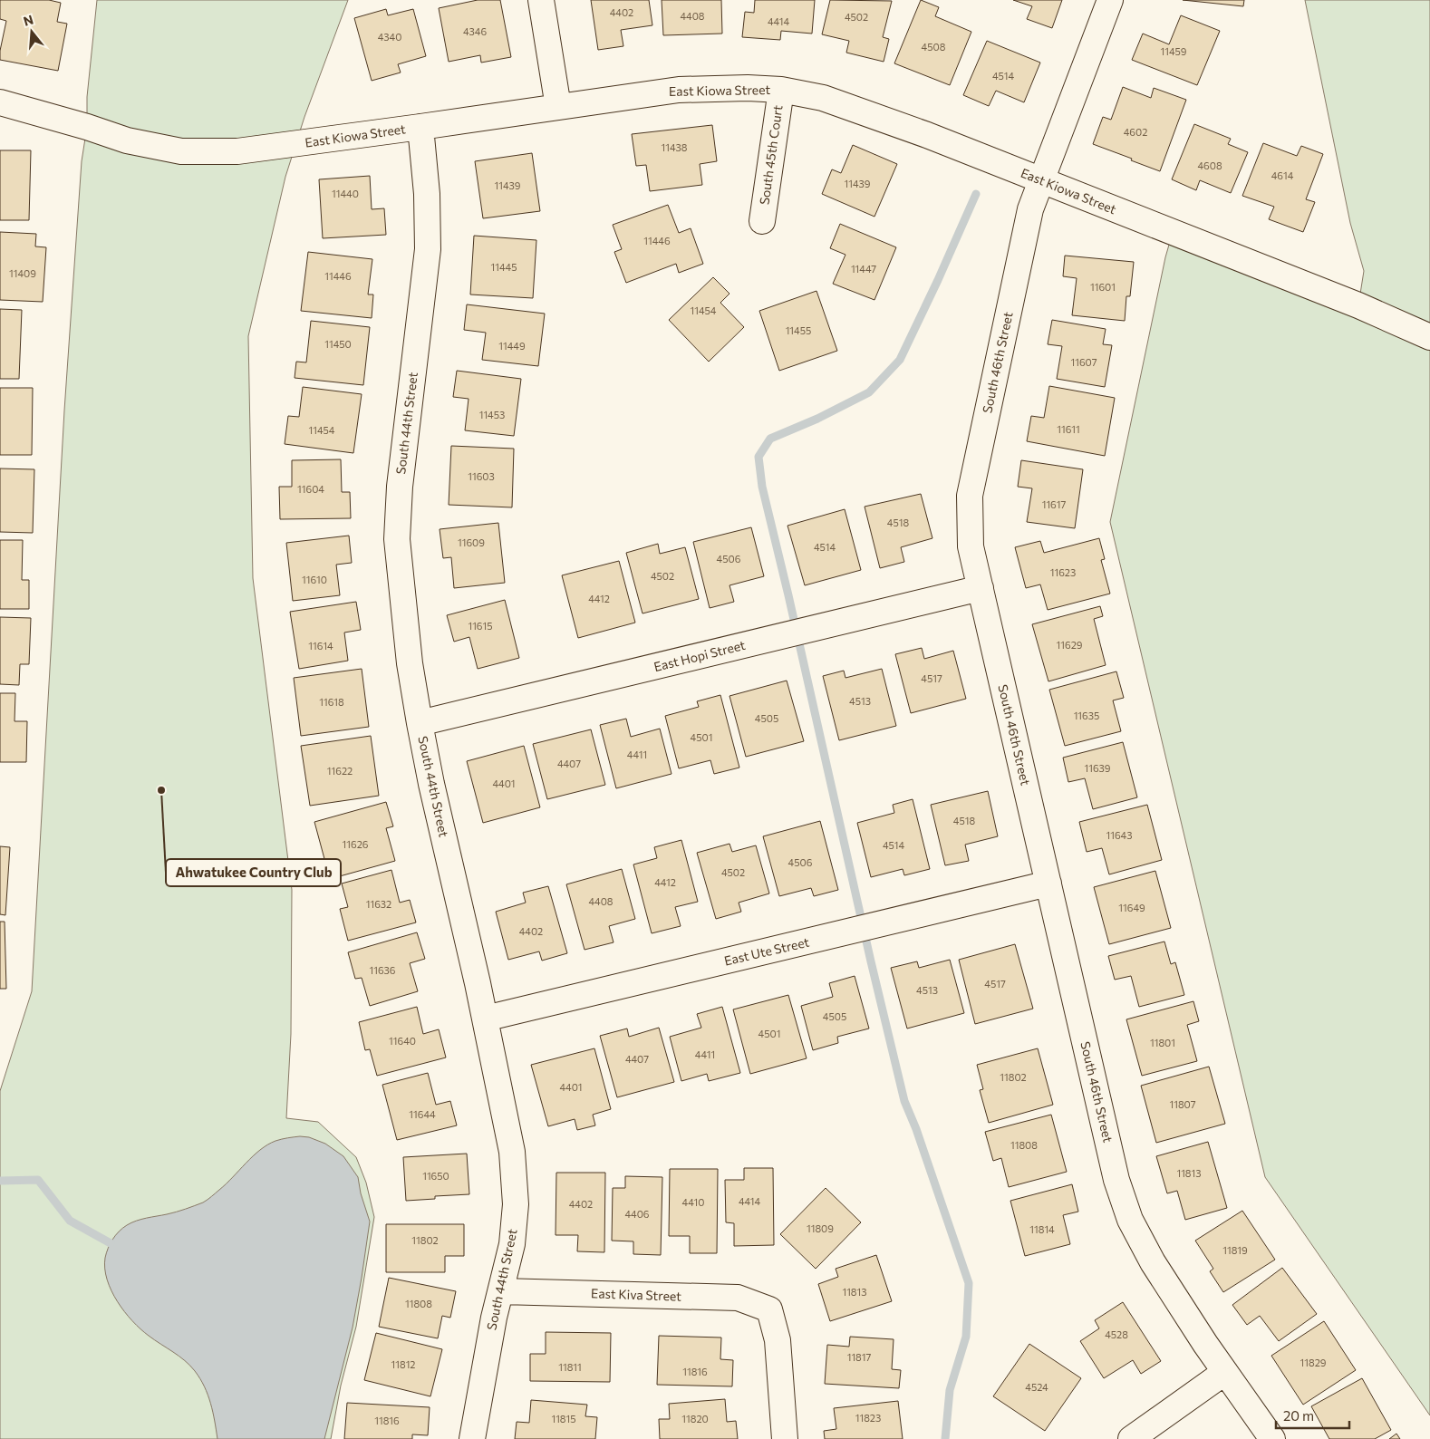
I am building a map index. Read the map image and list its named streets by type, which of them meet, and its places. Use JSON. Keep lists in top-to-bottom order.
{
  "streets": {
    "street": [
      "East Kiowa Street",
      "South 45th Court",
      "South 46th Street",
      "South 44th Street",
      "East Hopi Street",
      "East Ute Street",
      "East Kiva Street"
    ]
  },
  "crossings": [
    ["East Kiowa Street", "South 45th Court"],
    ["East Kiowa Street", "South 46th Street"],
    ["East Kiowa Street", "South 44th Street"],
    ["South 46th Street", "East Hopi Street"],
    ["South 46th Street", "East Ute Street"],
    ["South 44th Street", "East Hopi Street"],
    ["South 44th Street", "East Ute Street"],
    ["South 44th Street", "East Kiva Street"]
  ],
  "places": ["Ahwatukee Country Club"],
  "house_numbers": [
    "4402",
    "4408",
    "4502",
    "4414",
    "4346",
    "4340",
    "4508",
    "11459",
    "4514",
    "4602",
    "11438",
    "4608",
    "4614",
    "11439",
    "11439",
    "11440",
    "11446",
    "11445",
    "11447",
    "11409",
    "11446",
    "11601",
    "11454",
    "11455",
    "11450",
    "11449",
    "11607",
    "11453",
    "11611",
    "11454",
    "11603",
    "11604",
    "11617",
    "4518",
    "11609",
    "4514",
    "4506",
    "11623",
    "4502",
    "11610",
    "4412",
    "11615",
    "11629",
    "11614",
    "4517",
    "4513",
    "11618",
    "11635",
    "4505",
    "4501",
    "4411",
    "4407",
    "11639",
    "11622",
    "4401",
    "4518",
    "11643",
    "11626",
    "4514",
    "4506",
    "4502",
    "4412",
    "4408",
    "11632",
    "11649",
    "4402",
    "11636",
    "4517",
    "4513",
    "4505",
    "4501",
    "11640",
    "11801",
    "4411",
    "4407",
    "11802",
    "4401",
    "11807",
    "11644",
    "11808",
    "11813",
    "11650",
    "4414",
    "4410",
    "4402",
    "4406",
    "11809",
    "11814",
    "11802",
    "11819",
    "11813",
    "11808",
    "4528",
    "11817",
    "11829",
    "11812",
    "11811",
    "11816",
    "4524",
    "11823",
    "11815",
    "11820",
    "11816"
  ],
  "scale_bar": "20 m",
  "north": "top"
}
